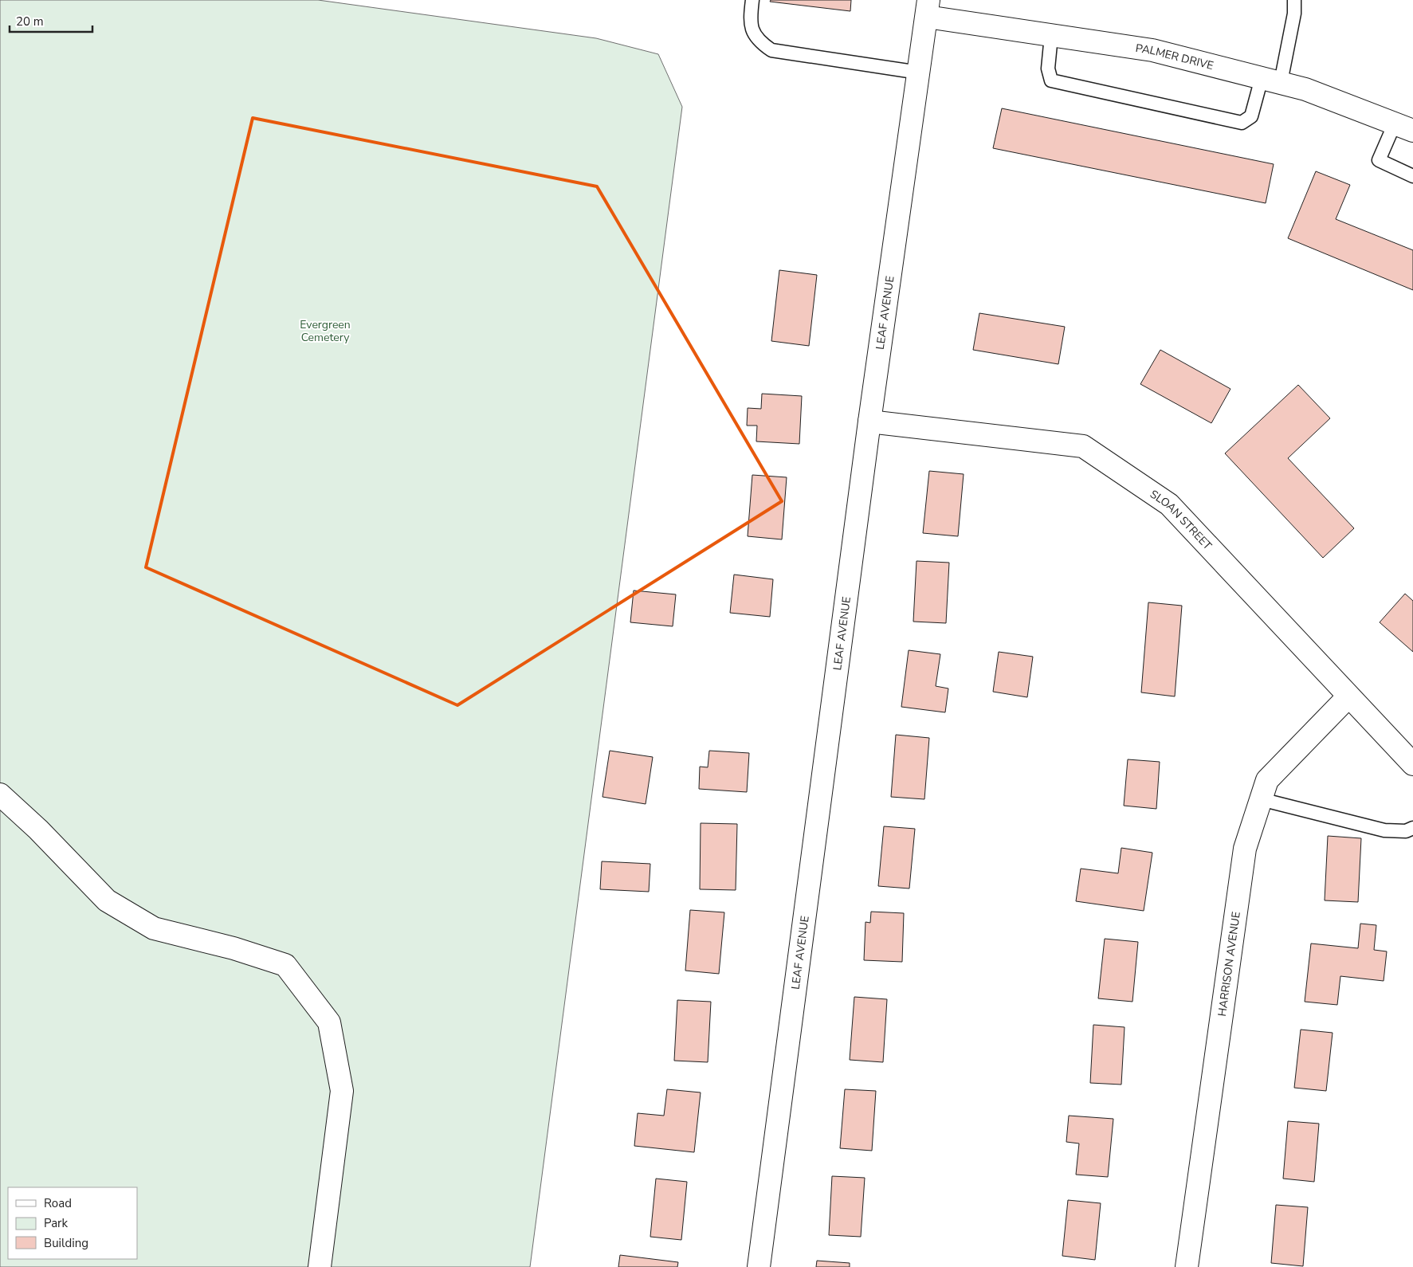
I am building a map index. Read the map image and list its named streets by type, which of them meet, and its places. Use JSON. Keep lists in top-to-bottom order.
{
  "streets": {
    "street": [
      "PALMER DRIVE",
      "LEAF AVENUE",
      "SLOAN STREET",
      "HARRISON AVENUE"
    ]
  },
  "crossings": [
    ["PALMER DRIVE", "LEAF AVENUE"],
    ["LEAF AVENUE", "SLOAN STREET"],
    ["SLOAN STREET", "HARRISON AVENUE"]
  ],
  "parks": ["Evergreen Cemetery"],
  "legend": ["Road", "Park", "Building"],
  "scale_bar": "20 m"
}
